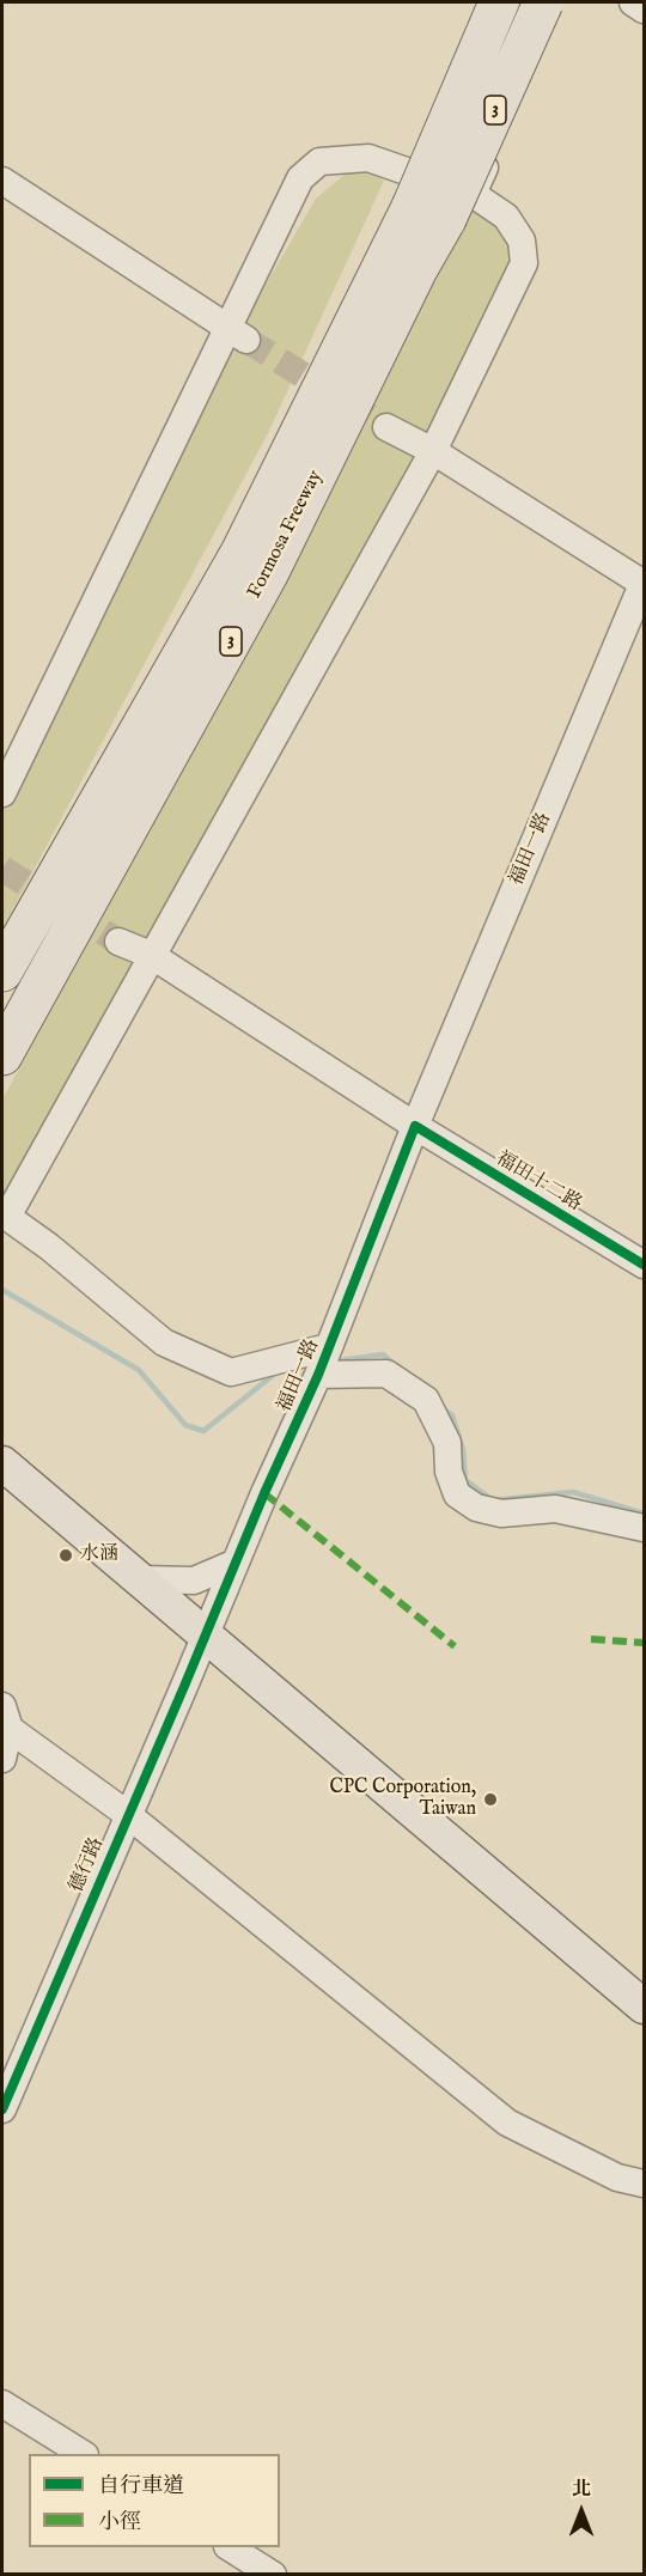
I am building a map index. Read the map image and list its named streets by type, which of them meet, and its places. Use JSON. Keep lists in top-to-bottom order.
{
  "streets": {
    "highway": ["3", "Formosa Freeway"],
    "street": ["福田一路", "福田十二路", "德行路"]
  },
  "crossings": [
    ["福田一路", "福田十二路"],
    ["福田一路", "德行路"]
  ],
  "places": ["水涵", "CPC Corporation, Taiwan"],
  "legend": ["自行車道", "小徑"],
  "north": "top"
}
